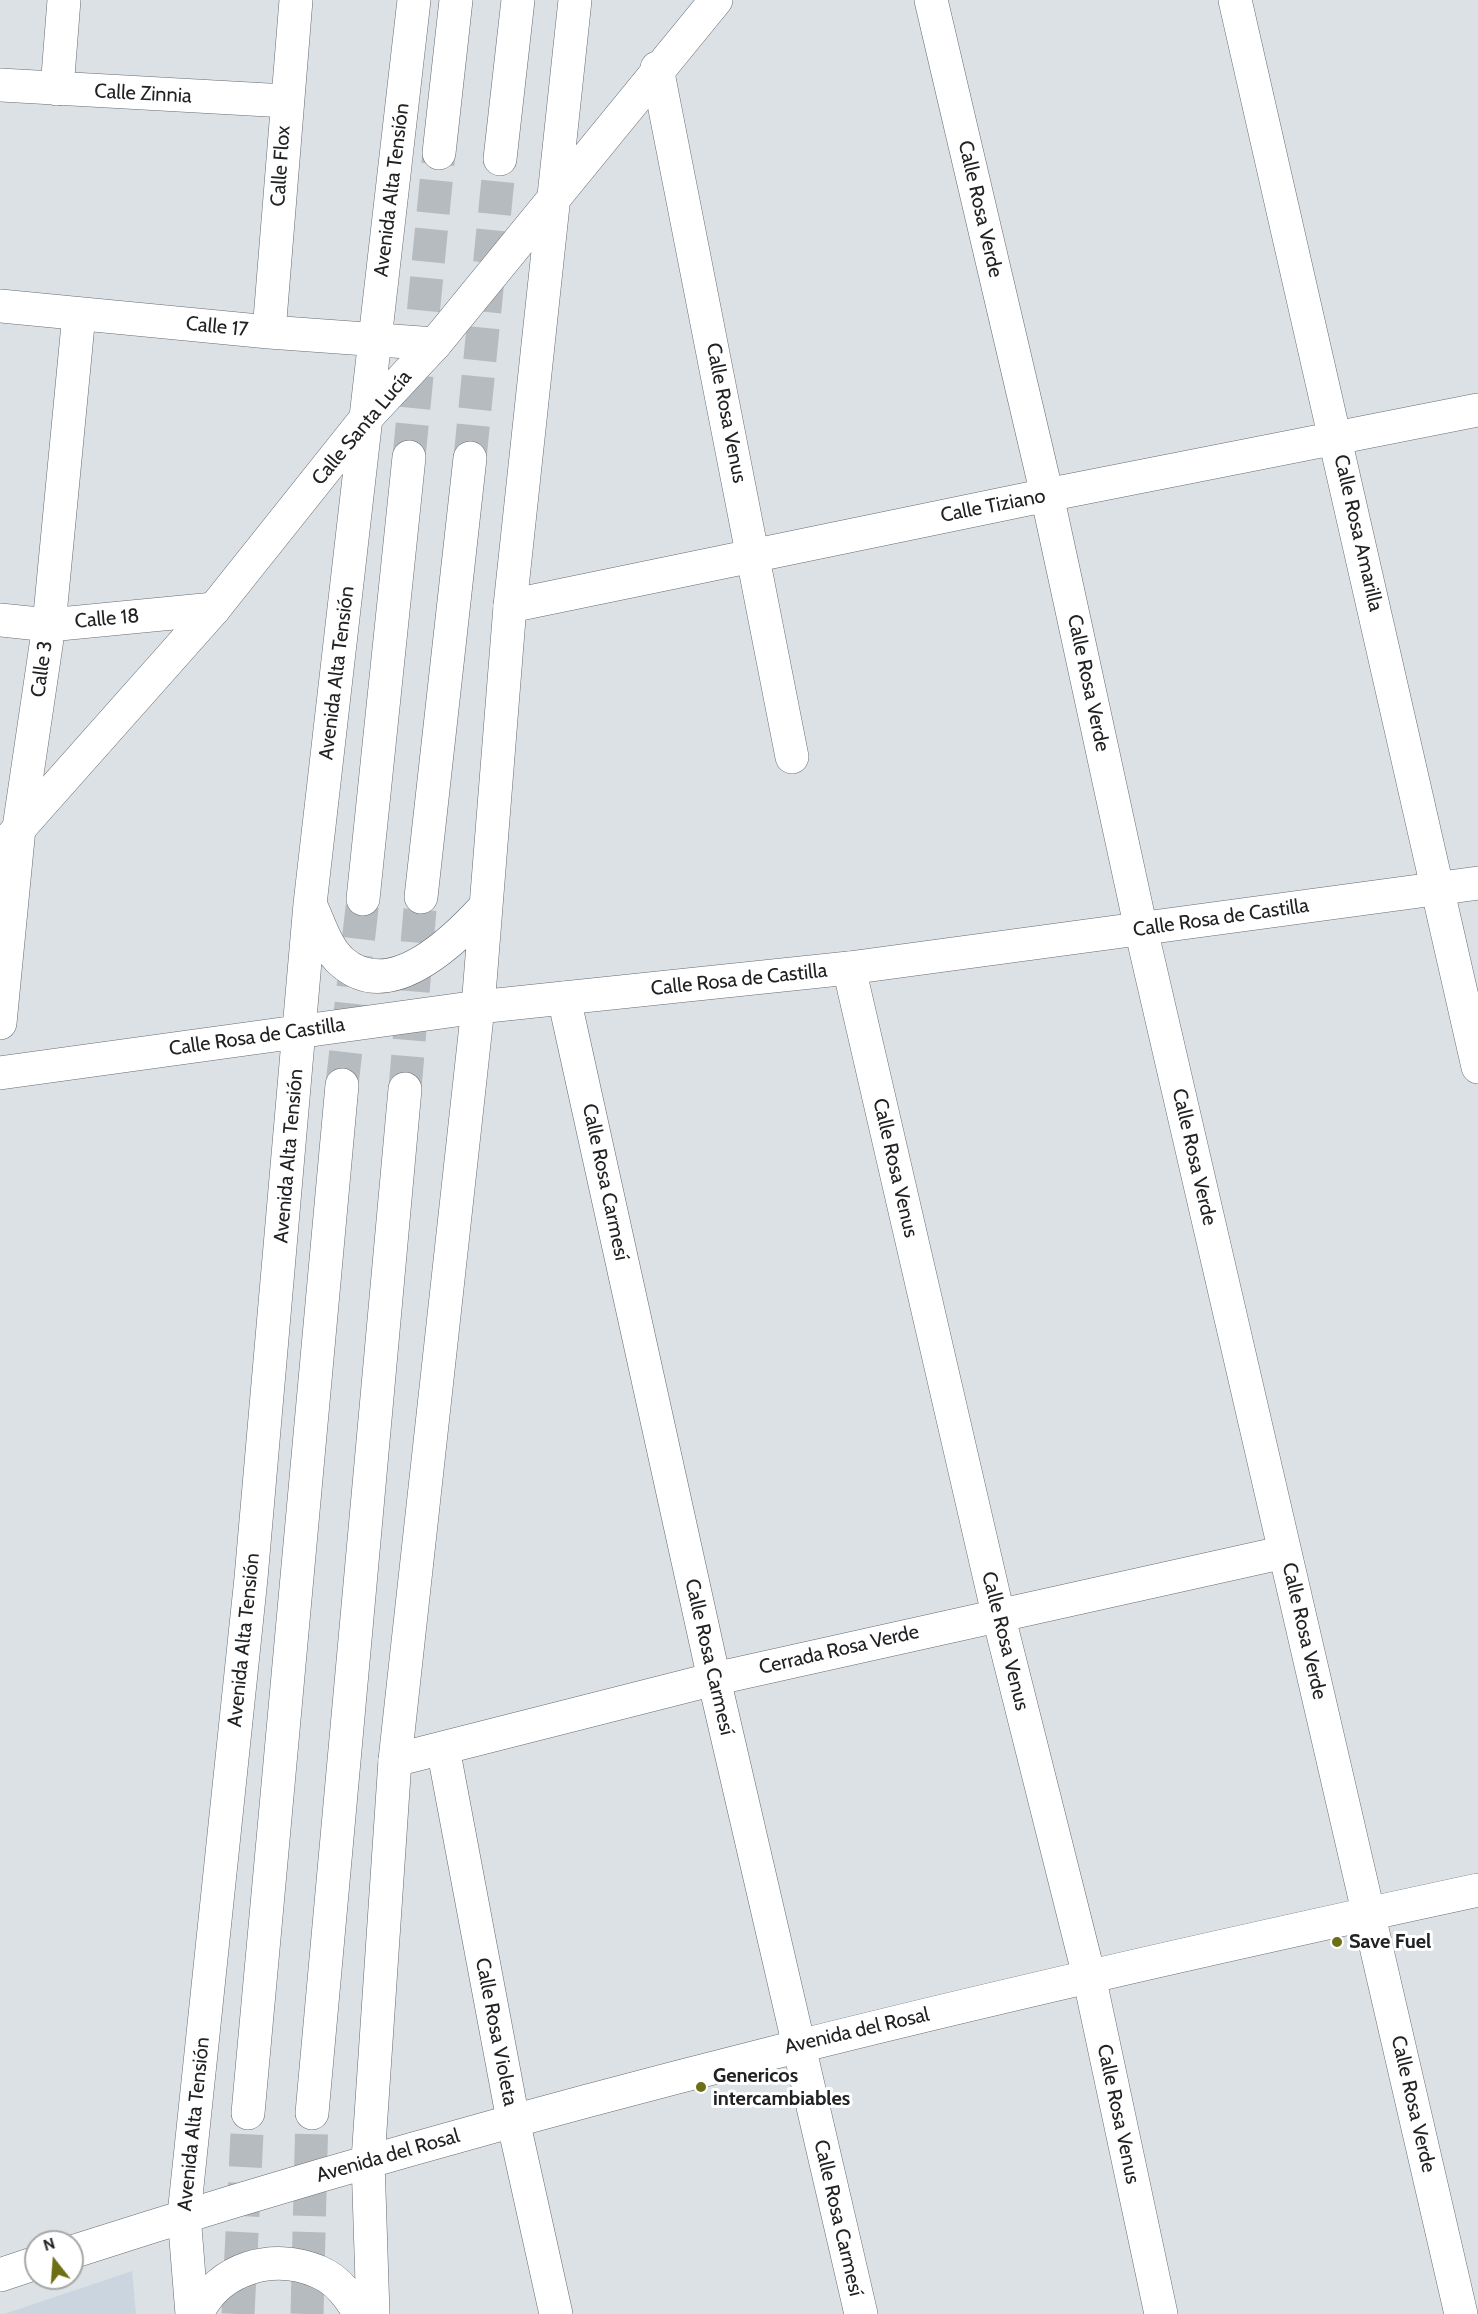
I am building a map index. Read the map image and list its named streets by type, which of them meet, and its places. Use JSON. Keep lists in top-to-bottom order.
{
  "streets": {
    "street": [
      "Calle Zinnia",
      "Calle Flox",
      "Avenida Alta Tensión",
      "Calle Rosa Verde",
      "Calle 17",
      "Calle Rosa Venus",
      "Calle Santa Lucía",
      "Calle Tiziano",
      "Calle Rosa Amarilla",
      "Calle 18",
      "Calle 3",
      "Calle Rosa de Castilla",
      "Calle Rosa Carmesí",
      "Cerrada Rosa Verde",
      "Avenida del Rosal",
      "Calle Rosa Violeta"
    ]
  },
  "crossings": [
    ["Calle Zinnia", "Calle Flox"],
    ["Calle Flox", "Calle 17"],
    ["Avenida Alta Tensión", "Calle 17"],
    ["Avenida Alta Tensión", "Calle Santa Lucía"],
    ["Avenida Alta Tensión", "Calle Rosa de Castilla"],
    ["Avenida Alta Tensión", "Avenida del Rosal"],
    ["Calle Rosa Verde", "Calle Tiziano"],
    ["Calle Rosa Verde", "Calle Rosa de Castilla"],
    ["Calle Rosa Verde", "Cerrada Rosa Verde"],
    ["Calle Rosa Verde", "Avenida del Rosal"],
    ["Calle 17", "Calle Santa Lucía"],
    ["Calle 17", "Calle 3"],
    ["Calle Rosa Venus", "Calle Santa Lucía"],
    ["Calle Rosa Venus", "Calle Tiziano"],
    ["Calle Rosa Venus", "Calle Rosa de Castilla"],
    ["Calle Rosa Venus", "Cerrada Rosa Verde"],
    ["Calle Rosa Venus", "Avenida del Rosal"],
    ["Calle Santa Lucía", "Calle 18"],
    ["Calle Santa Lucía", "Calle 3"],
    ["Calle Tiziano", "Calle Rosa Amarilla"],
    ["Calle Rosa Amarilla", "Calle Rosa de Castilla"],
    ["Calle 18", "Calle 3"],
    ["Calle Rosa de Castilla", "Calle Rosa Carmesí"],
    ["Calle Rosa Carmesí", "Cerrada Rosa Verde"],
    ["Calle Rosa Carmesí", "Avenida del Rosal"],
    ["Cerrada Rosa Verde", "Calle Rosa Violeta"],
    ["Avenida del Rosal", "Calle Rosa Violeta"]
  ],
  "places": ["Save Fuel", "Genericos intercambiables"],
  "north": "top"
}
